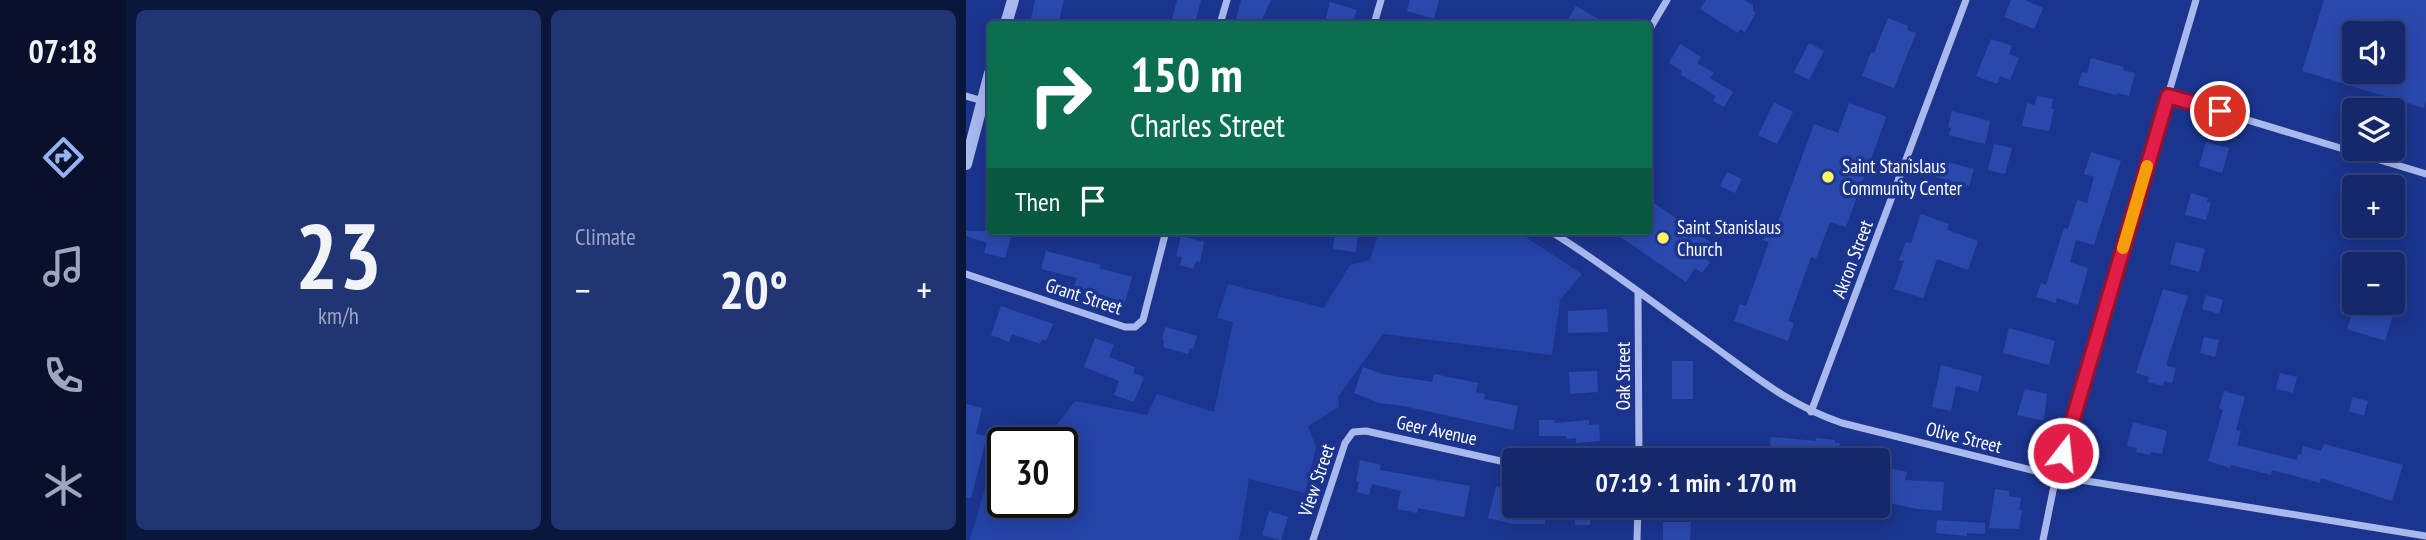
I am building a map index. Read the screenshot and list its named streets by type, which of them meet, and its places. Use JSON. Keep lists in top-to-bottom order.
{
  "streets": {
    "street": [
      "Akron Street",
      "Grant Street",
      "Oak Street",
      "Geer Avenue",
      "Olive Street",
      "View Street"
    ]
  },
  "crossings": [
    ["Akron Street", "Olive Street"],
    ["Oak Street", "Olive Street"],
    ["Geer Avenue", "View Street"]
  ],
  "places": ["Saint Stanislaus Community Center", "Saint Stanislaus Church"],
  "page": {
    "tabs": "07:18",
    "tile": [
      ["23", "km/h"],
      "Climate"
    ],
    "map_buttons": ["+", "−"],
    "turn": ["150 m", "Charles Street"],
    "then": "Then",
    "heat": ["−", "20°", "+"],
    "limit": "30",
    "trip": "07:19 · 1 min · 170 m"
  }
}
